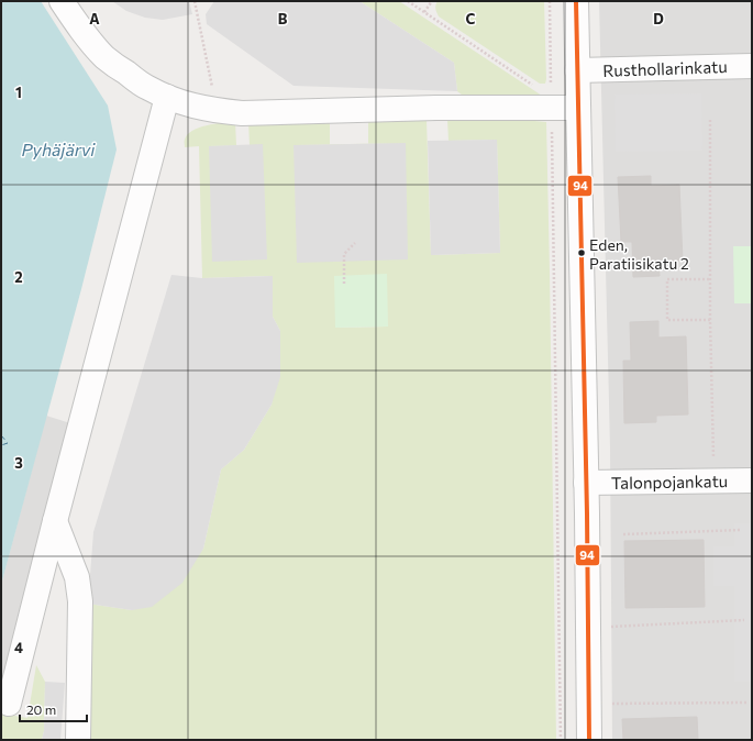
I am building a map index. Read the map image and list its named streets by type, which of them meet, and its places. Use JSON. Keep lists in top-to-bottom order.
{
  "streets": {
    "street": ["Rusthollarinkatu", "Talonpojankatu"]
  },
  "water": ["Pyhäjärvi"],
  "places": ["Eden, Paratiisikatu 2"],
  "lines": ["transit line 94"],
  "scale_bar": "20 m",
  "grid": {
    "columns": [
      "A",
      "B",
      "C",
      "D"
    ],
    "rows": [
      "1",
      "2",
      "3",
      "4"
    ]
  }
}
